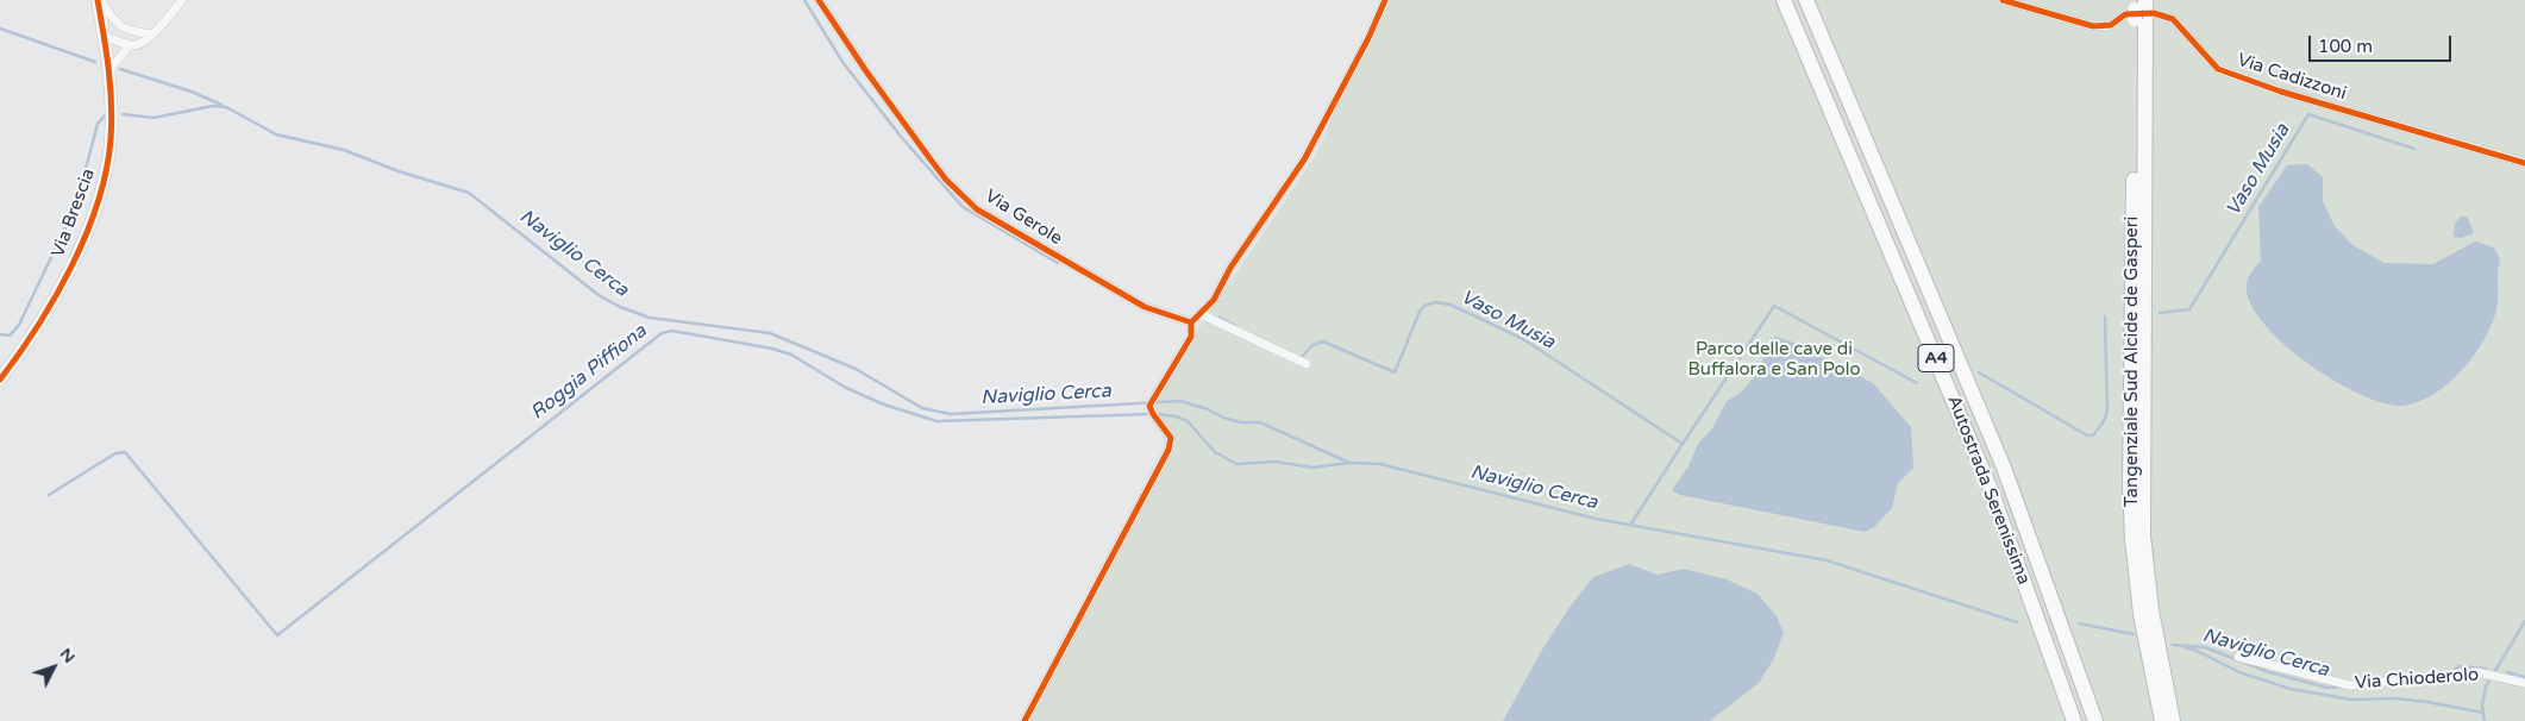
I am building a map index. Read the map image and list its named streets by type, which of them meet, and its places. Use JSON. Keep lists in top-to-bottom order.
{
  "streets": {
    "highway": ["A4", "Tangenziale Sud Alcide de Gasperi", "Autostrada Serenissima"],
    "street": [
      "Via Cadizzoni",
      "Via Brescia",
      "Via Gerole",
      "Via Chioderolo"
    ]
  },
  "water": ["Vaso Musia", "Naviglio Cerca", "Roggia Piffiona"],
  "parks": ["Parco delle cave di Buffalora e San Polo"],
  "scale_bar": "100 m",
  "north": "top right"
}
